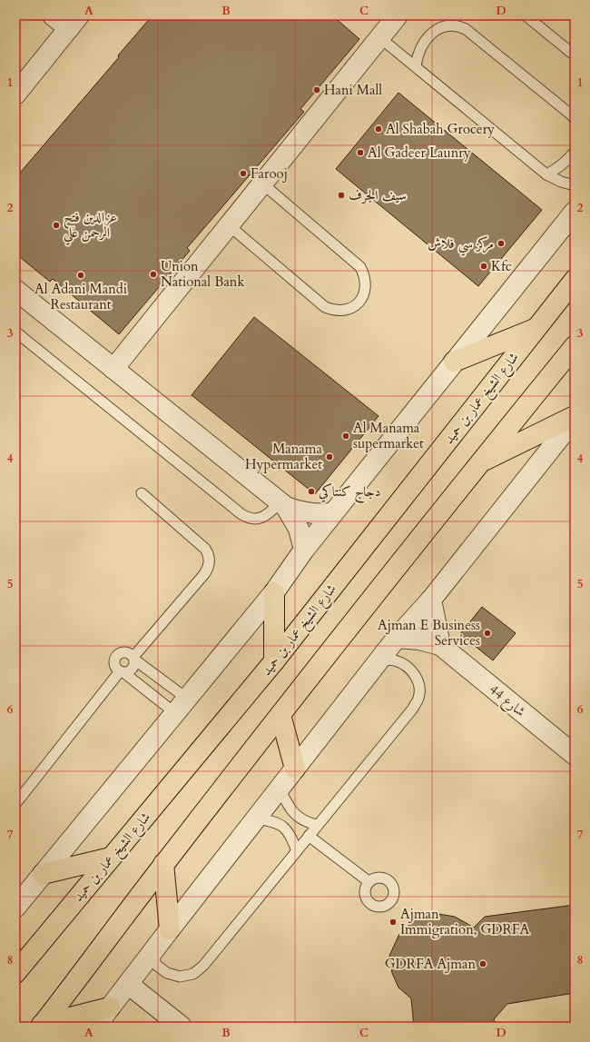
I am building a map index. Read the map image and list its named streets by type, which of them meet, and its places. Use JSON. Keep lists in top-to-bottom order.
{
  "streets": {
    "main road": ["شارع الشيخ عمار بن حميد"],
    "street": ["شارع 44"]
  },
  "places": [
    "Hani Mall",
    "Al Shabah Grocery",
    "Al Gadeer Launry",
    "Farooj",
    "سيف الجرف",
    "عزالدين فتح الرحمن علي",
    "مركز سي فلاش",
    "Kfc",
    "Union National Bank",
    "Al Adani Mandi Restaurant",
    "Al Manama supermarket",
    "Manama Hypermarket",
    "دجاج كنتاكي",
    "Ajman E Business Services",
    "Ajman Immigration, GDRFA",
    "GDRFA Ajman"
  ],
  "grid": {
    "columns": [
      "A",
      "B",
      "C",
      "D"
    ],
    "rows": [
      "1",
      "2",
      "3",
      "4",
      "5",
      "6",
      "7",
      "8"
    ]
  }
}
